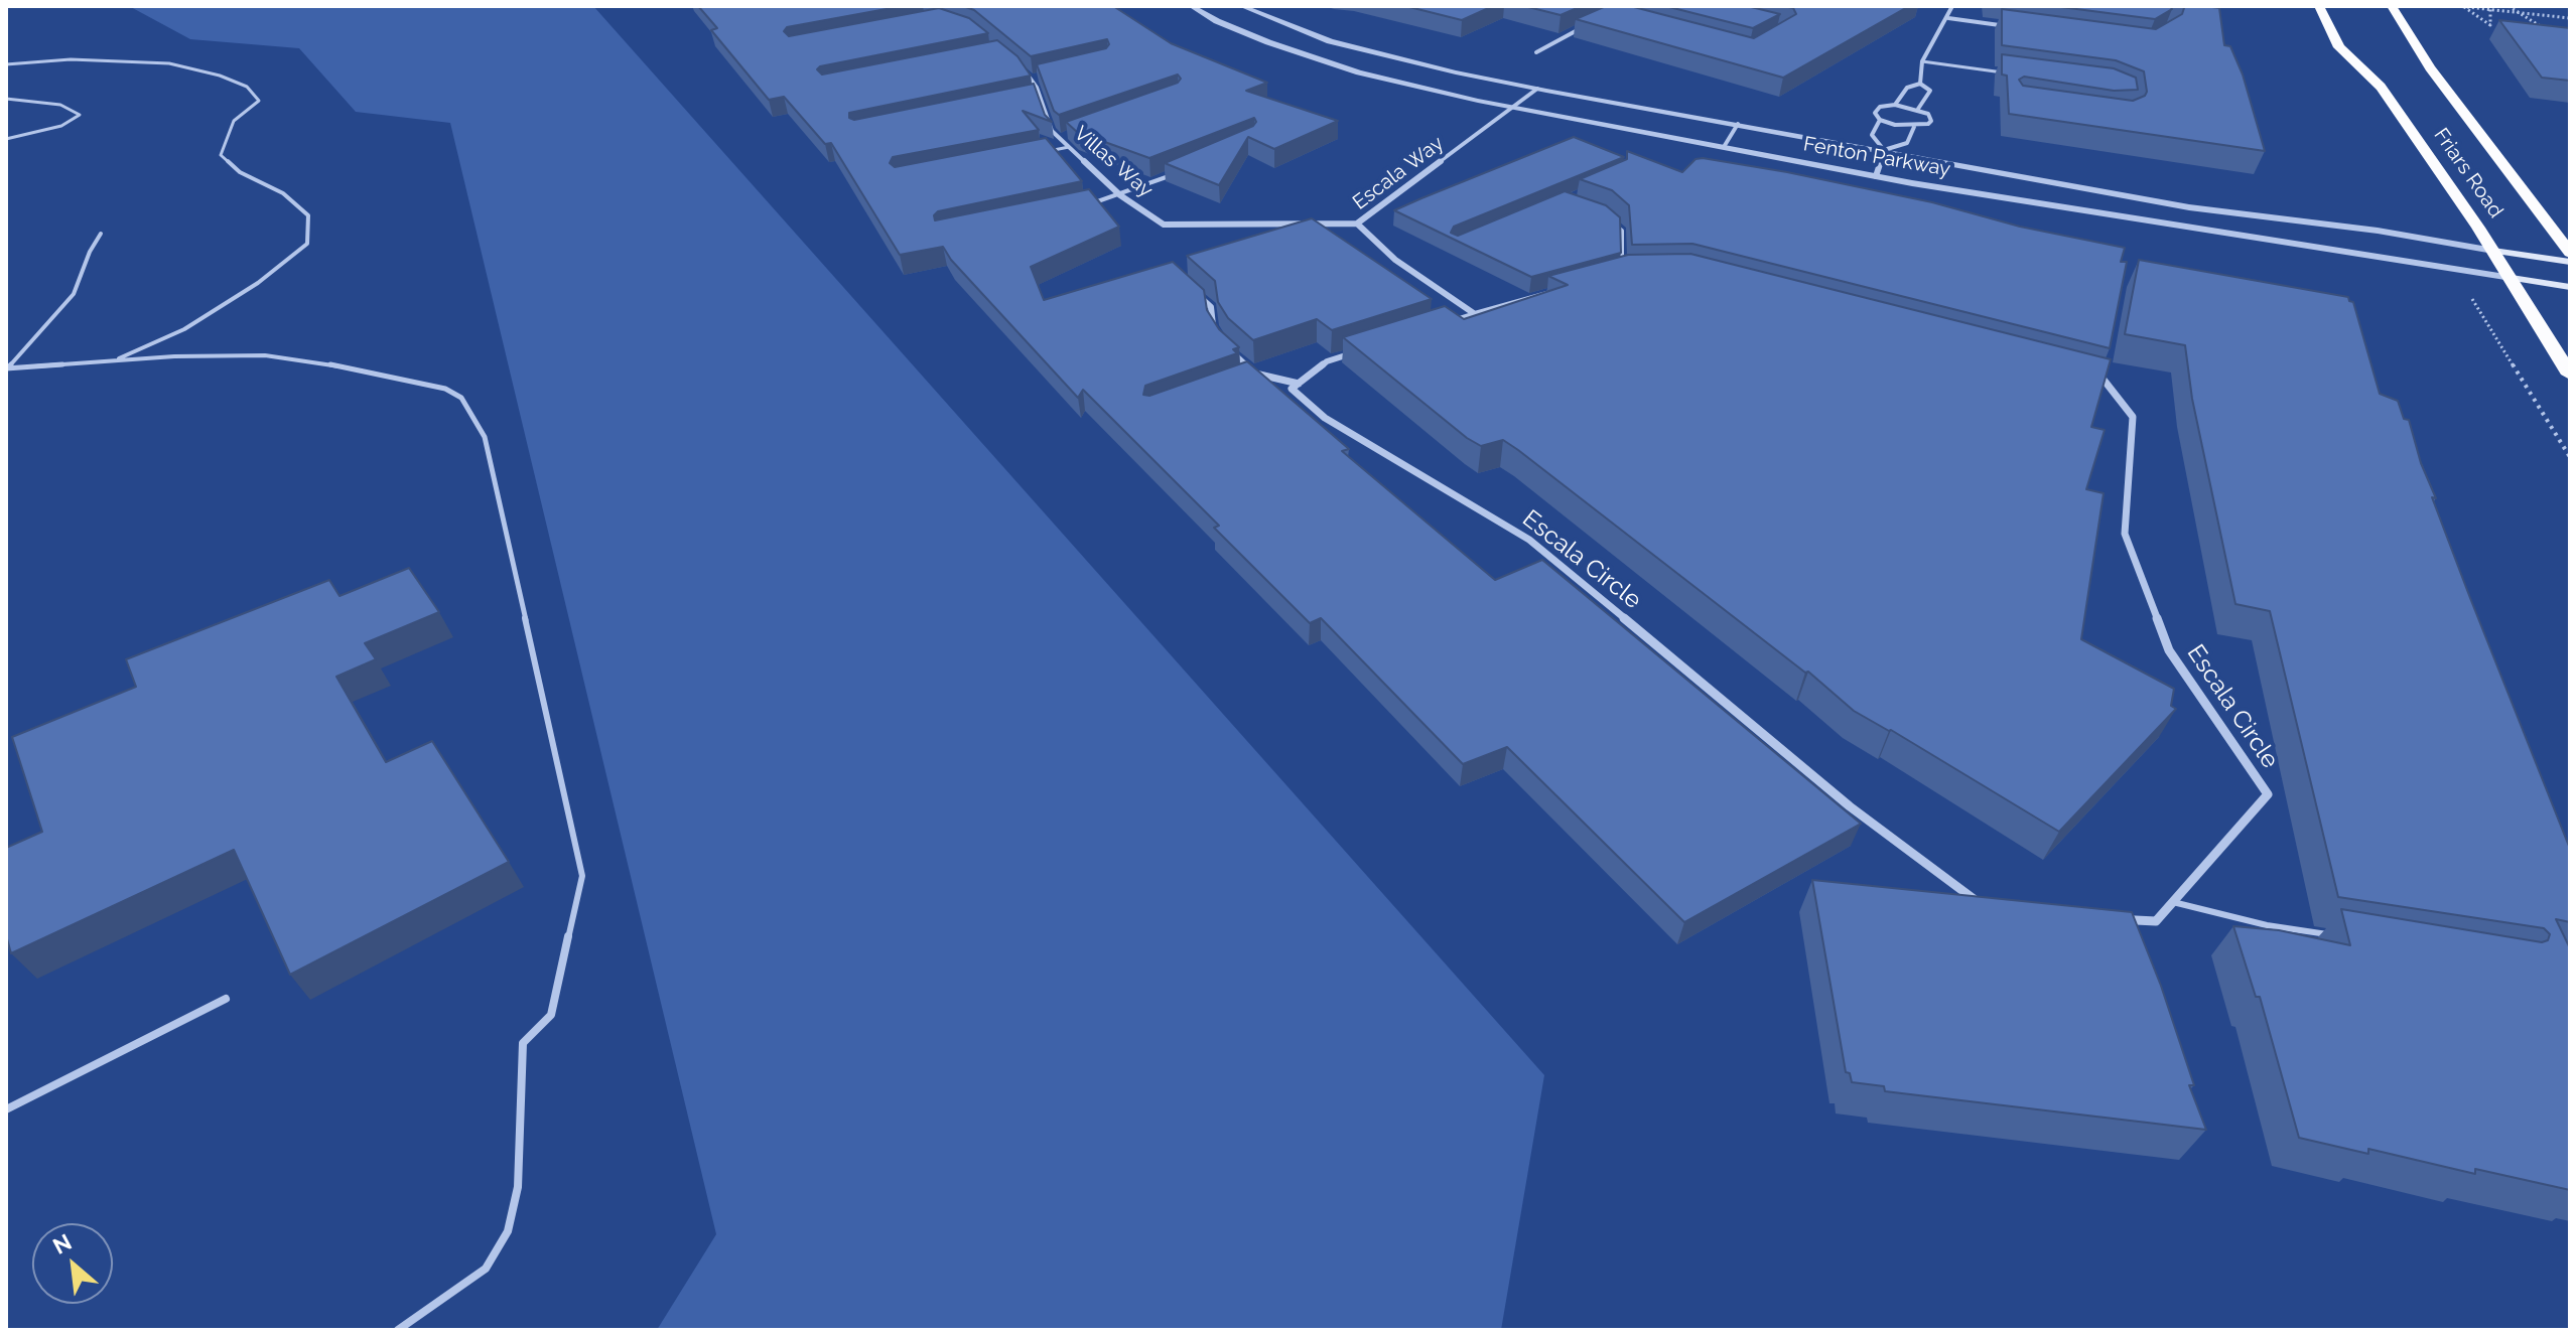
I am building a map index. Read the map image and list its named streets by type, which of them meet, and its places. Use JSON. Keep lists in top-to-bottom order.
{
  "streets": {
    "highway": ["Friars Road"],
    "main road": ["Fenton Parkway"],
    "street": ["Villas Way", "Escala Way", "Escala Circle"]
  },
  "crossings": [
    ["Fenton Parkway", "Escala Way"],
    ["Fenton Parkway", "Friars Road"],
    ["Villas Way", "Escala Way"]
  ],
  "north": "top left"
}
